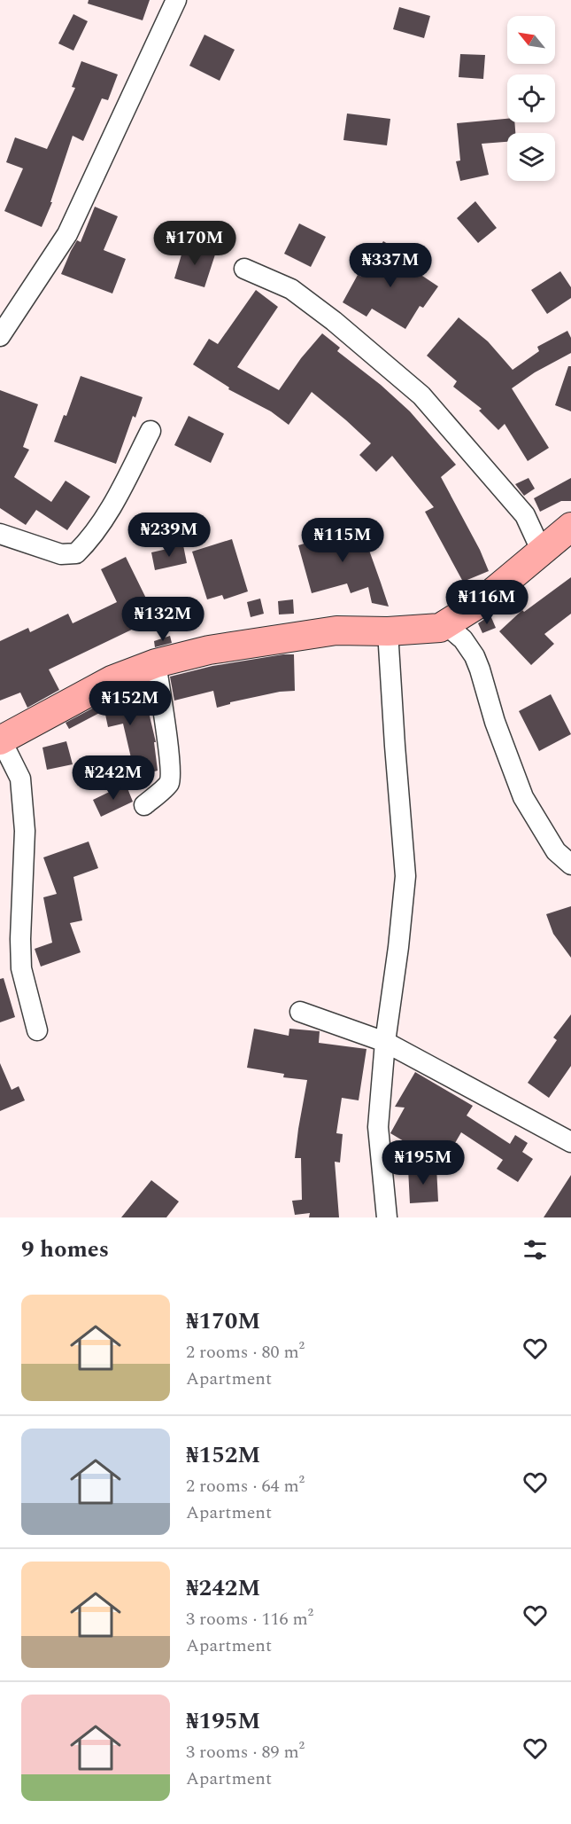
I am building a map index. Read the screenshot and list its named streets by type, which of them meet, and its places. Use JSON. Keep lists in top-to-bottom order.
{
  "north": "top left",
  "page": {
    "price": [
      "₦170M",
      "₦337M",
      "₦239M",
      "₦115M",
      "₦116M",
      "₦132M",
      "₦152M",
      "₦242M",
      "₦195M"
    ],
    "heading": "9 homes",
    "list": [
      {
        "name": "₦170M",
        "note": "2 rooms · 80 m² · Apartment"
      },
      {
        "name": "₦152M",
        "note": "2 rooms · 64 m² · Apartment"
      },
      {
        "name": "₦242M",
        "note": "3 rooms · 116 m² · Apartment"
      },
      {
        "name": "₦195M",
        "note": "3 rooms · 89 m² · Apartment"
      }
    ]
  }
}
